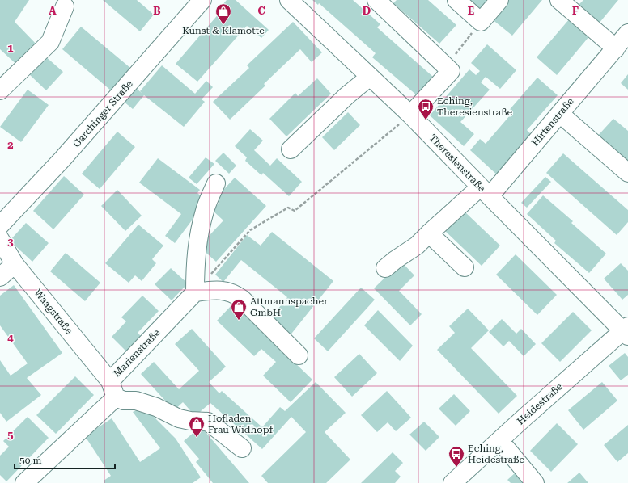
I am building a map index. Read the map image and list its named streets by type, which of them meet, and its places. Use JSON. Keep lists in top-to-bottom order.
{
  "streets": {
    "street": [
      "Garchinger Straße",
      "Hirtenstraße",
      "Theresienstraße",
      "Waagstraße",
      "Marienstraße",
      "Heidestraße"
    ]
  },
  "crossings": [
    ["Hirtenstraße", "Theresienstraße"],
    ["Theresienstraße", "Heidestraße"],
    ["Waagstraße", "Marienstraße"]
  ],
  "places": {
    "shop": ["Kunst & Klamotte", "Attmannspacher GmbH", "Hofladen Frau Widhopf"],
    "bus stop": ["Eching, Theresienstraße", "Eching, Heidestraße"]
  },
  "scale_bar": "50 m",
  "grid": {
    "columns": [
      "A",
      "B",
      "C",
      "D",
      "E",
      "F"
    ],
    "rows": [
      "1",
      "2",
      "3",
      "4",
      "5"
    ]
  }
}
